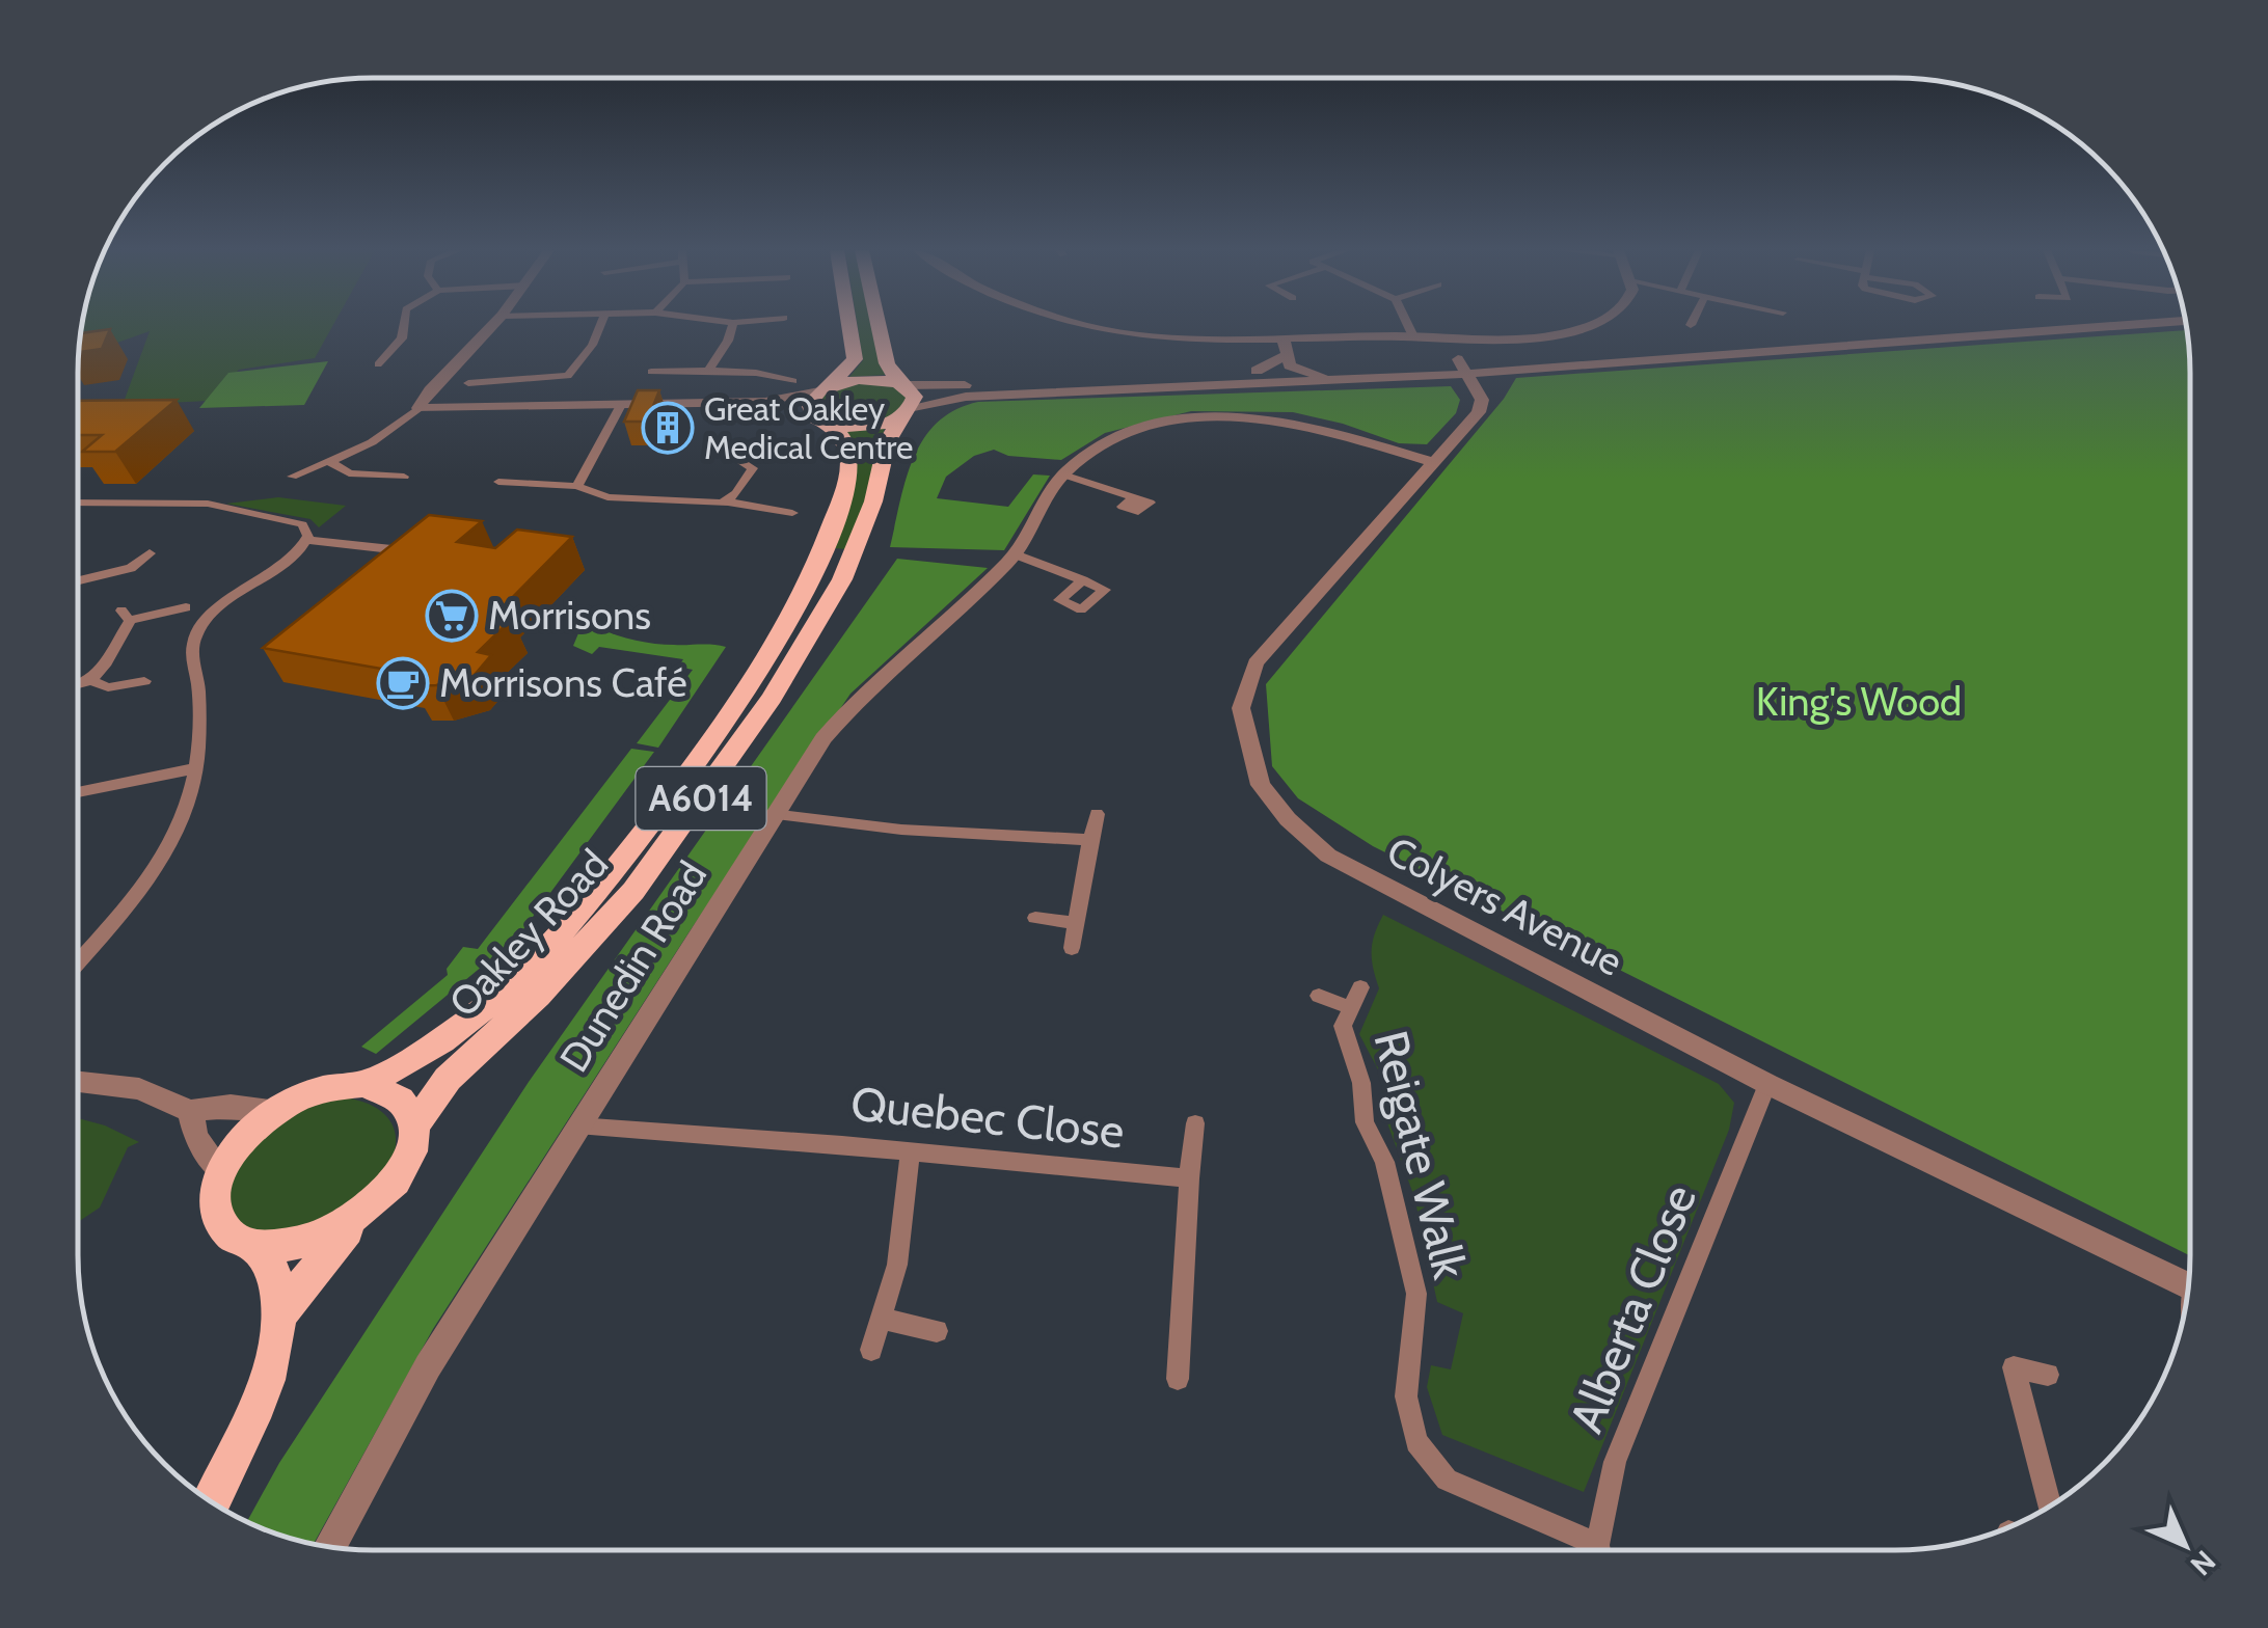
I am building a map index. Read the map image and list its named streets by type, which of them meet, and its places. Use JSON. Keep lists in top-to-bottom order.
{
  "streets": {
    "main road": ["A6014", "Oakley Road"],
    "street": [
      "Colyers Avenue",
      "Dunedin Road",
      "Quebec Close",
      "Reigate Walk",
      "Alberta Close"
    ]
  },
  "crossings": [
    ["Colyers Avenue", "Dunedin Road"],
    ["Colyers Avenue", "Alberta Close"],
    ["Dunedin Road", "Quebec Close"],
    ["Reigate Walk", "Alberta Close"]
  ],
  "parks": ["King's Wood"],
  "places": {
    "building": ["Great Oakley Medical Centre"],
    "supermarket": ["Morrisons"],
    "cafe": ["Morrisons Café"]
  },
  "north": "bottom right"
}
